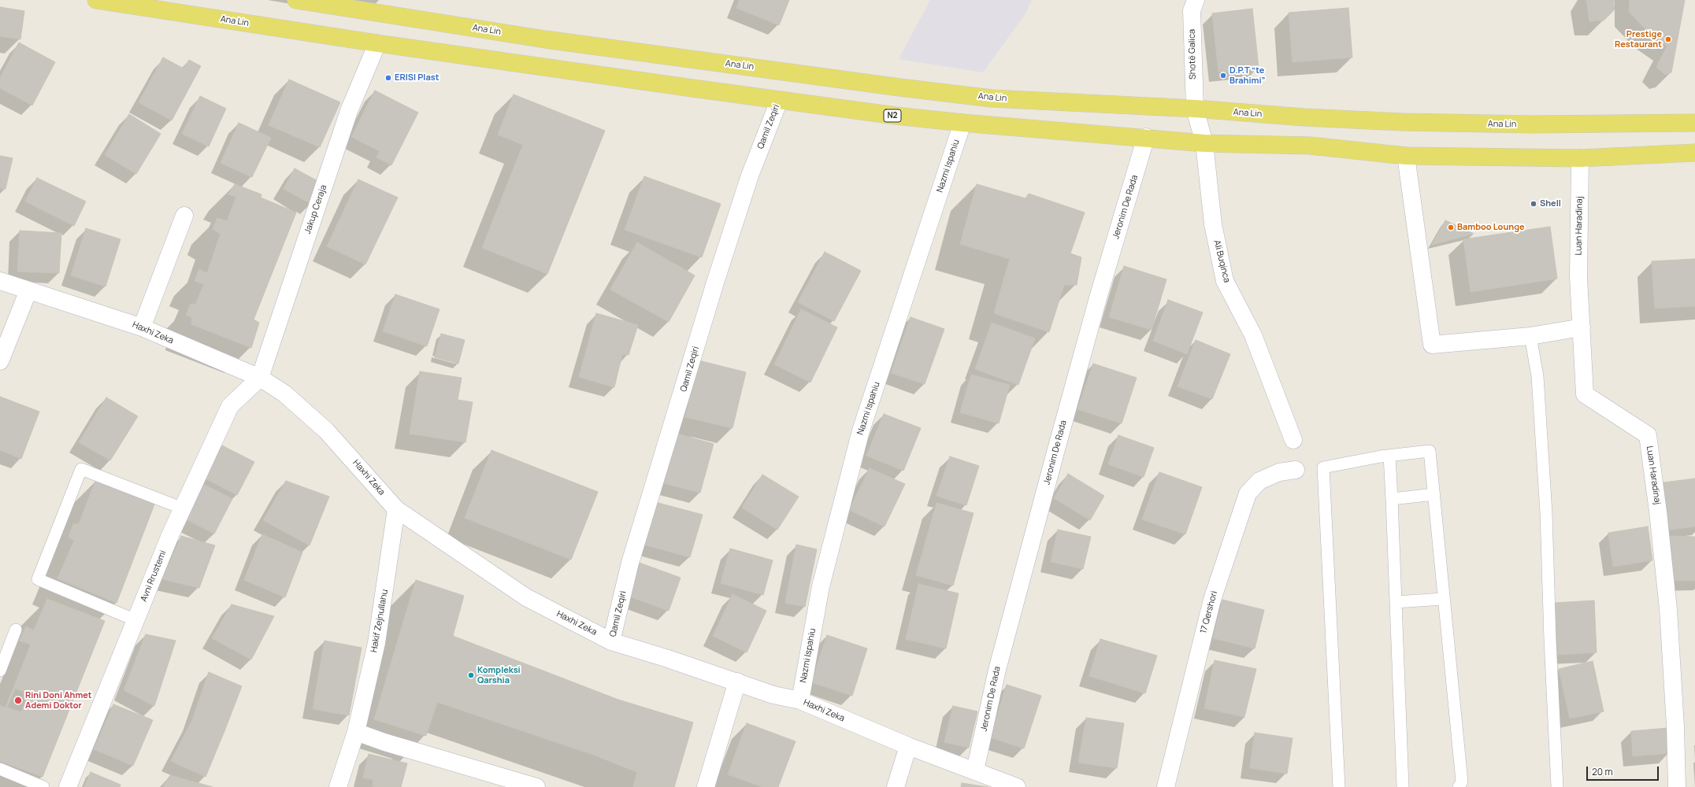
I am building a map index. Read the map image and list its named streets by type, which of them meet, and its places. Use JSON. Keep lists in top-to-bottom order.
{
  "streets": {
    "main road": ["Ana Lin", "N2"],
    "street": [
      "Shotë Galica",
      "Qamil Zeqiri",
      "Nazmi Ispahiu",
      "Jeronim De Rada",
      "Jakup Ceraja",
      "Luan Haradinaj",
      "Ali Buqinca",
      "Haxhi Zeka",
      "Avni Rrustemi",
      "17 Qershori",
      "Hakif Zejnullahu"
    ]
  },
  "crossings": [
    ["Ana Lin", "Shotë Galica"],
    ["Ana Lin", "Qamil Zeqiri"],
    ["Ana Lin", "Nazmi Ispahiu"],
    ["Ana Lin", "Jeronim De Rada"],
    ["Ana Lin", "Jakup Ceraja"],
    ["Ana Lin", "Luan Haradinaj"],
    ["Ana Lin", "Ali Buqinca"],
    ["Shotë Galica", "Ali Buqinca"],
    ["Qamil Zeqiri", "Haxhi Zeka"],
    ["Nazmi Ispahiu", "Haxhi Zeka"],
    ["Jeronim De Rada", "Haxhi Zeka"],
    ["Jakup Ceraja", "Haxhi Zeka"],
    ["Jakup Ceraja", "Avni Rrustemi"],
    ["Haxhi Zeka", "Avni Rrustemi"],
    ["Haxhi Zeka", "Hakif Zejnullahu"]
  ],
  "places": [
    "Prestige Restaurant",
    "D.P.T “te Brahimi”",
    "ERISI Plast",
    "Shell",
    "Bamboo Lounge",
    "Kompleksi Qarshia",
    "Rini Doni Ahmet Ademi Doktor"
  ],
  "scale_bar": "20 m"
}
